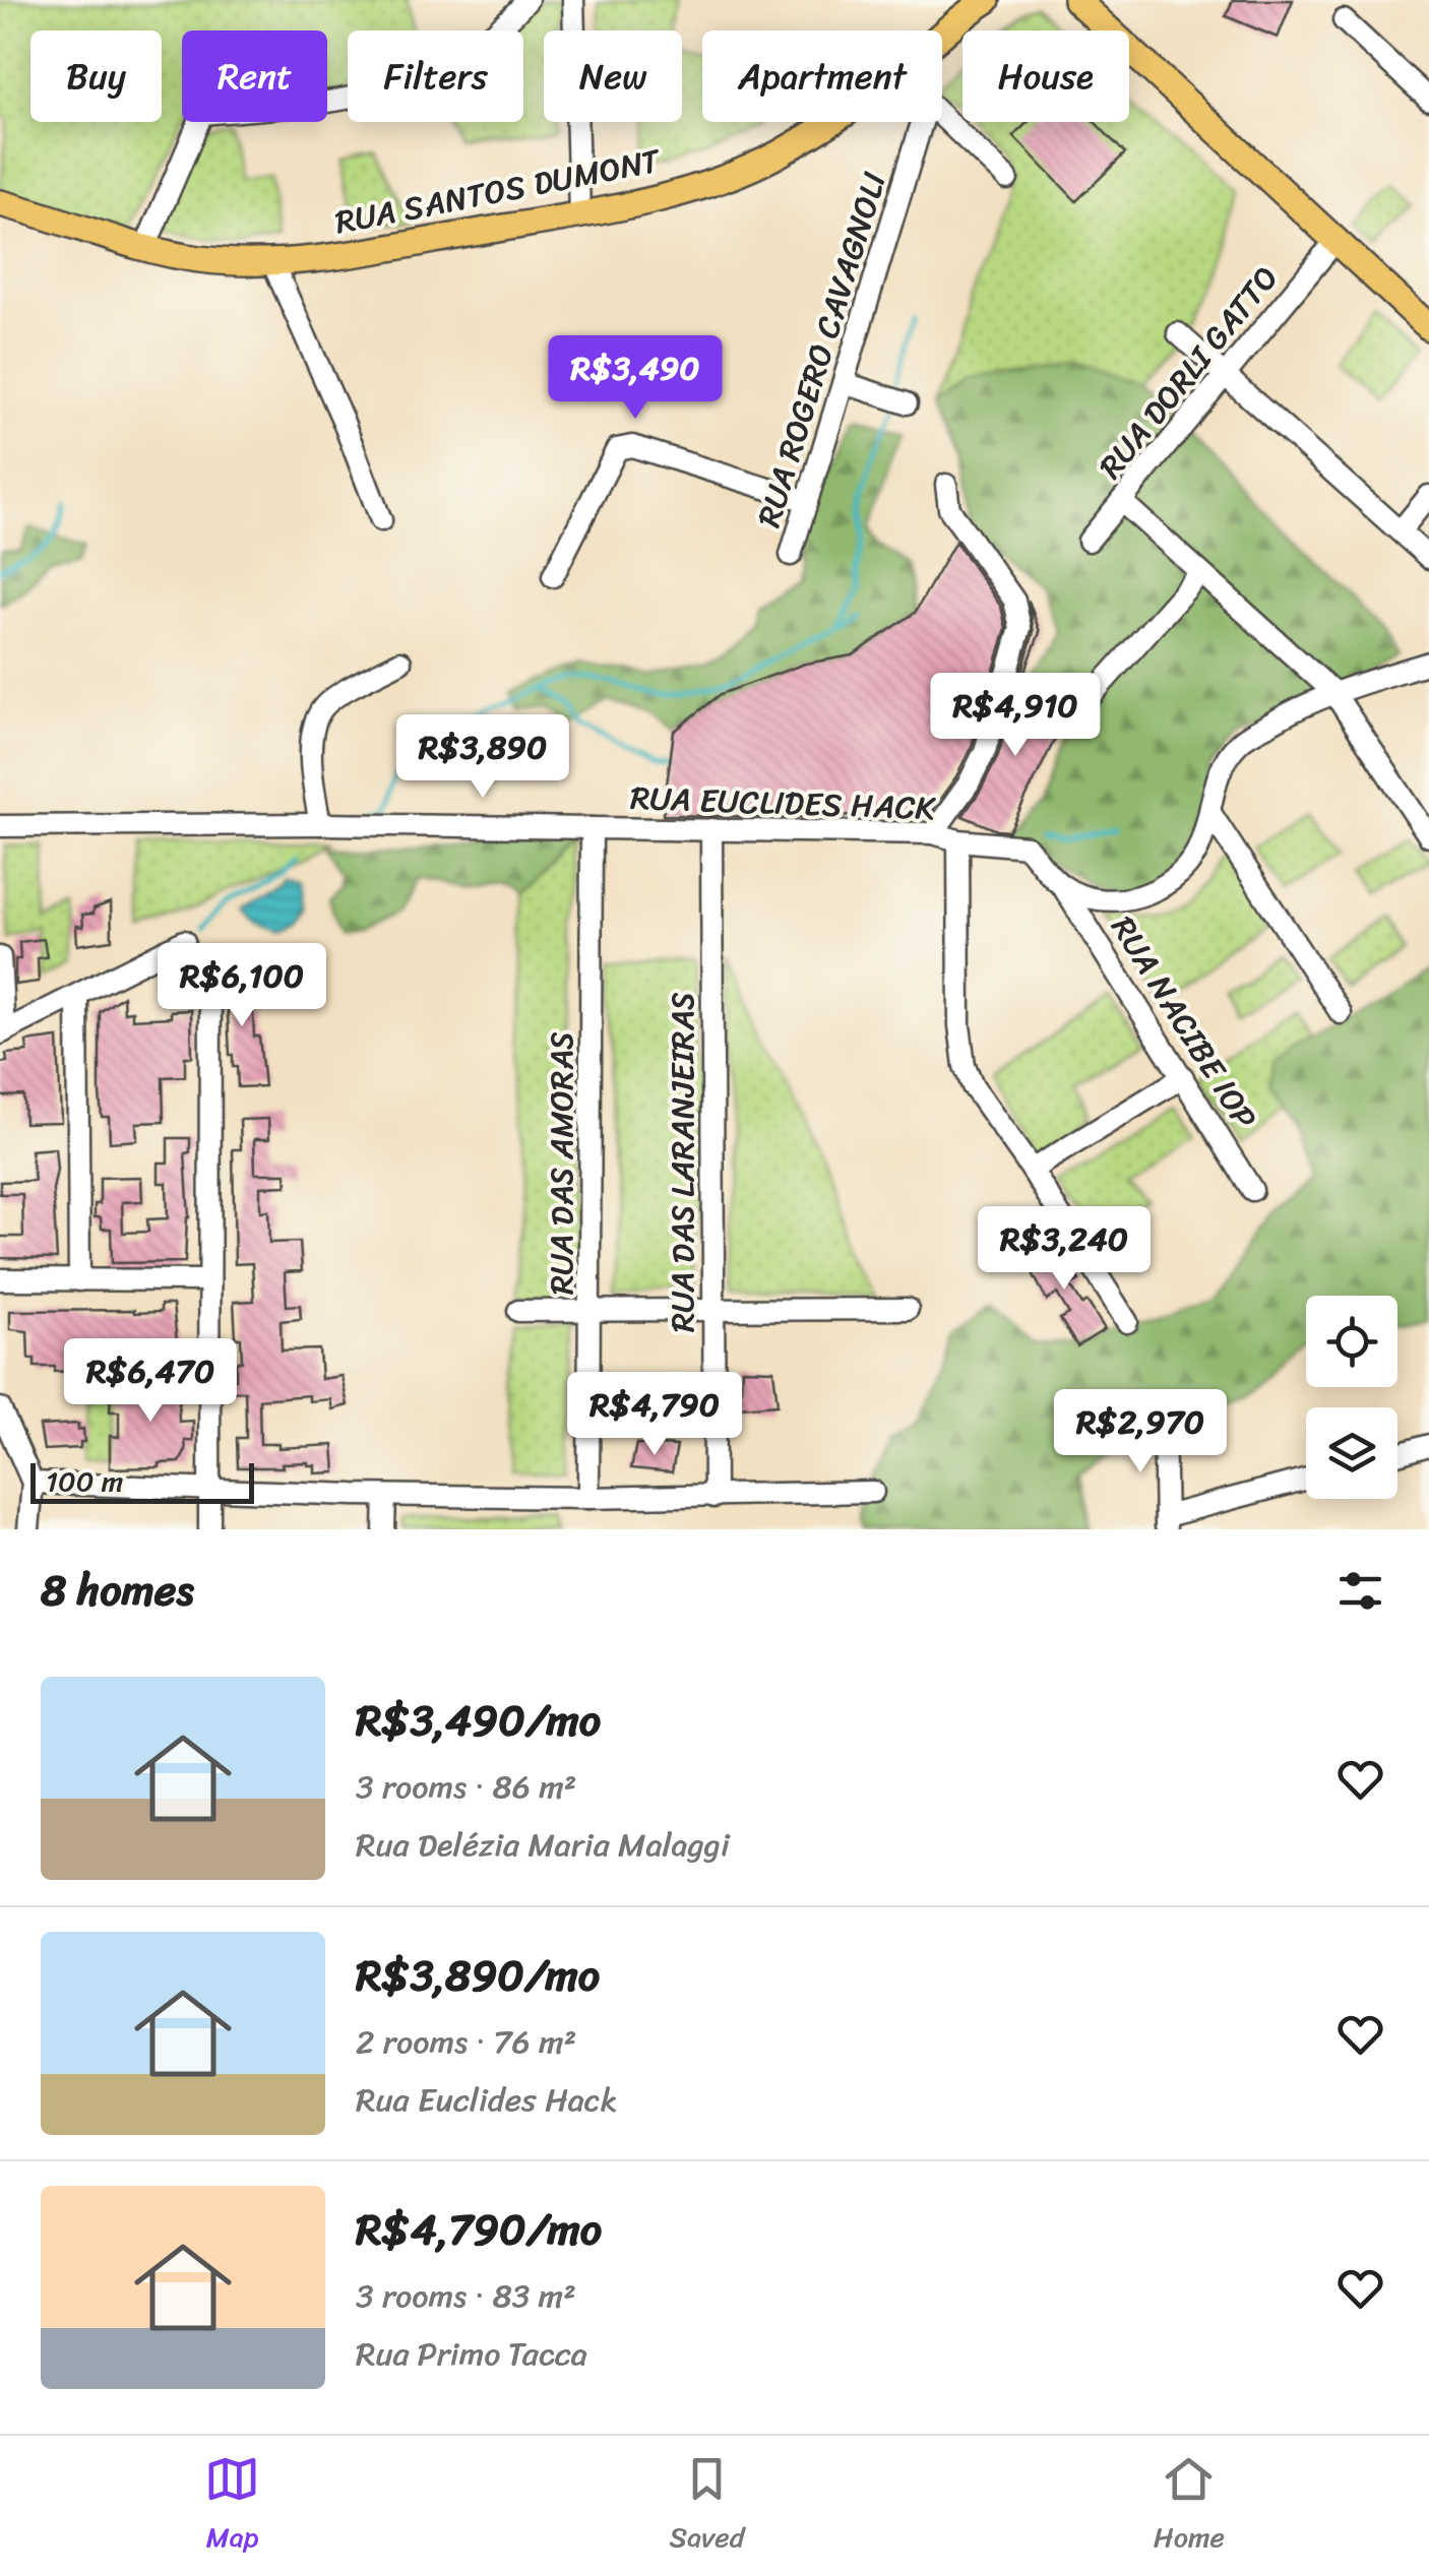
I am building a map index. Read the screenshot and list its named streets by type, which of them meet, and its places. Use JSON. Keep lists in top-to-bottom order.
{
  "streets": {
    "main road": ["RUA SANTOS DUMONT"],
    "street": [
      "RUA ROGERO CAVAGNOLI",
      "RUA DORLI GATTO",
      "RUA EUCLIDES HACK",
      "RUA NACIBE IOP",
      "RUA DAS LARANJEIRAS",
      "RUA DAS AMORAS"
    ]
  },
  "crossings": [
    ["RUA EUCLIDES HACK", "RUA NACIBE IOP"],
    ["RUA EUCLIDES HACK", "RUA DAS LARANJEIRAS"],
    ["RUA EUCLIDES HACK", "RUA DAS AMORAS"]
  ],
  "scale_bar": "100 m",
  "page": {
    "chip": [
      "Buy",
      "Rent",
      "Filters",
      "New",
      "Apartment",
      "House"
    ],
    "price": [
      "R$3,490",
      "R$4,910",
      "R$3,890",
      "R$6,100",
      "R$3,240",
      "R$6,470",
      "R$4,790",
      "R$2,970"
    ],
    "scale": "100 m",
    "heading": "8 homes",
    "list": [
      {
        "name": "R$3,490/mo",
        "note": "3 rooms · 86 m² · Rua Delézia Maria Malaggi"
      },
      {
        "name": "R$3,890/mo",
        "note": "2 rooms · 76 m² · Rua Euclides Hack"
      },
      {
        "name": "R$4,790/mo",
        "note": "3 rooms · 83 m² · Rua Primo Tacca"
      }
    ],
    "tabs": ["Map", "Saved", "Home"]
  }
}
